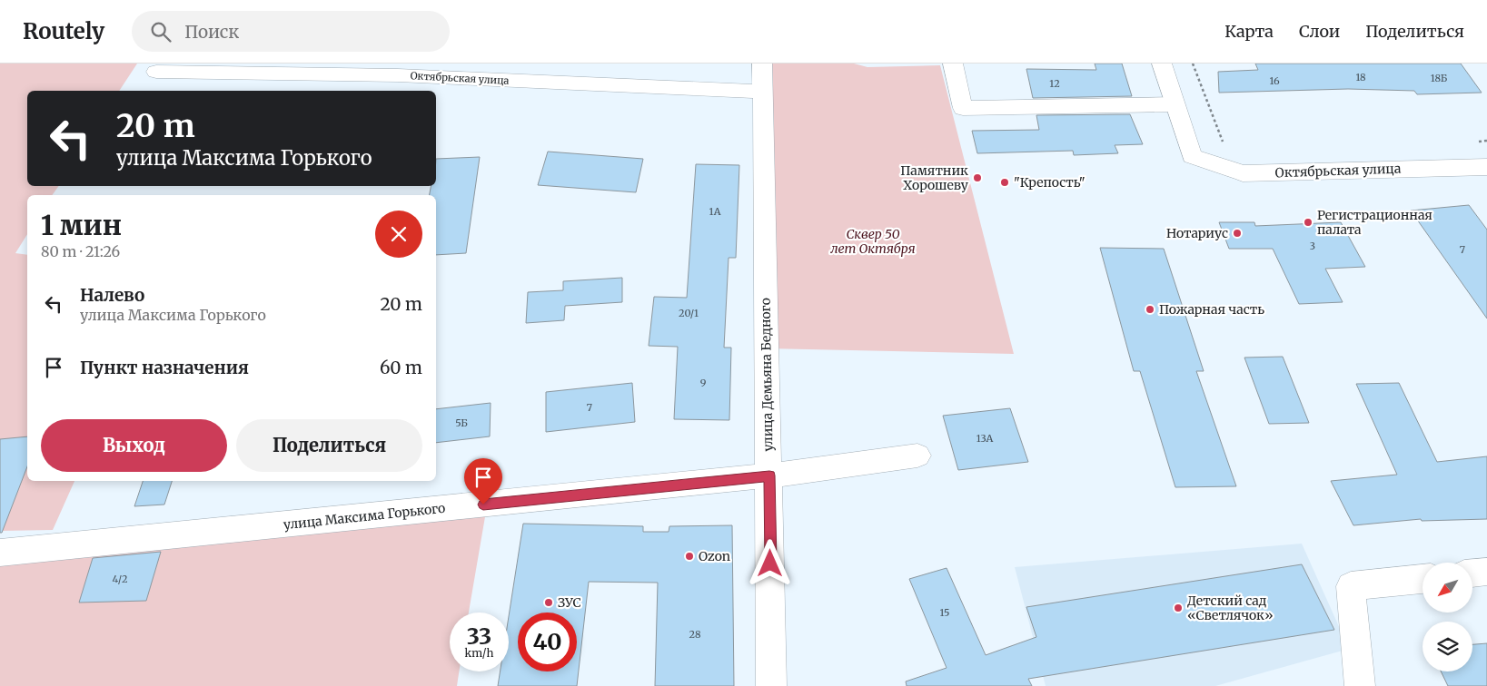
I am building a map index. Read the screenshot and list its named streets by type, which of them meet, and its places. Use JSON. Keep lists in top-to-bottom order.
{
  "streets": {
    "street": ["Октябрьская улица", "улица Демьяна Бедного", "улица Максима Горького"]
  },
  "crossings": [
    ["Октябрьская улица", "улица Демьяна Бедного"],
    ["улица Демьяна Бедного", "улица Максима Горького"]
  ],
  "parks": ["Сквер 50 лет Октября"],
  "places": [
    "Памятник Хорошеву",
    "\"Крепость\"",
    "Регистрационная палата",
    "Нотариус",
    "Пожарная часть",
    "Ozon",
    "ЗУС",
    "Детский сад «Светлячок»"
  ],
  "house_numbers": [
    "18",
    "18Б",
    "16",
    "12",
    "1А",
    "3",
    "7",
    "20/1",
    "9",
    "7",
    "5Б",
    "13А",
    "4/2",
    "15",
    "28"
  ],
  "north": "bottom left",
  "page": {
    "header": "Routely",
    "search": "Поиск",
    "nav": ["Карта", "Слои", "Поделиться"],
    "turn": ["20 m", "улица Максима Горького"],
    "heading": ["1 мин", "80 m · 21:26"],
    "list": [
      {
        "name": "Налево",
        "note": "улица Максима Горького",
        "value": "20 m"
      },
      {
        "name": "Пункт назначения",
        "value": "60 m"
      }
    ],
    "buttons": ["Выход", "Поделиться"],
    "speed": "33 km/h",
    "limit": "40"
  }
}
